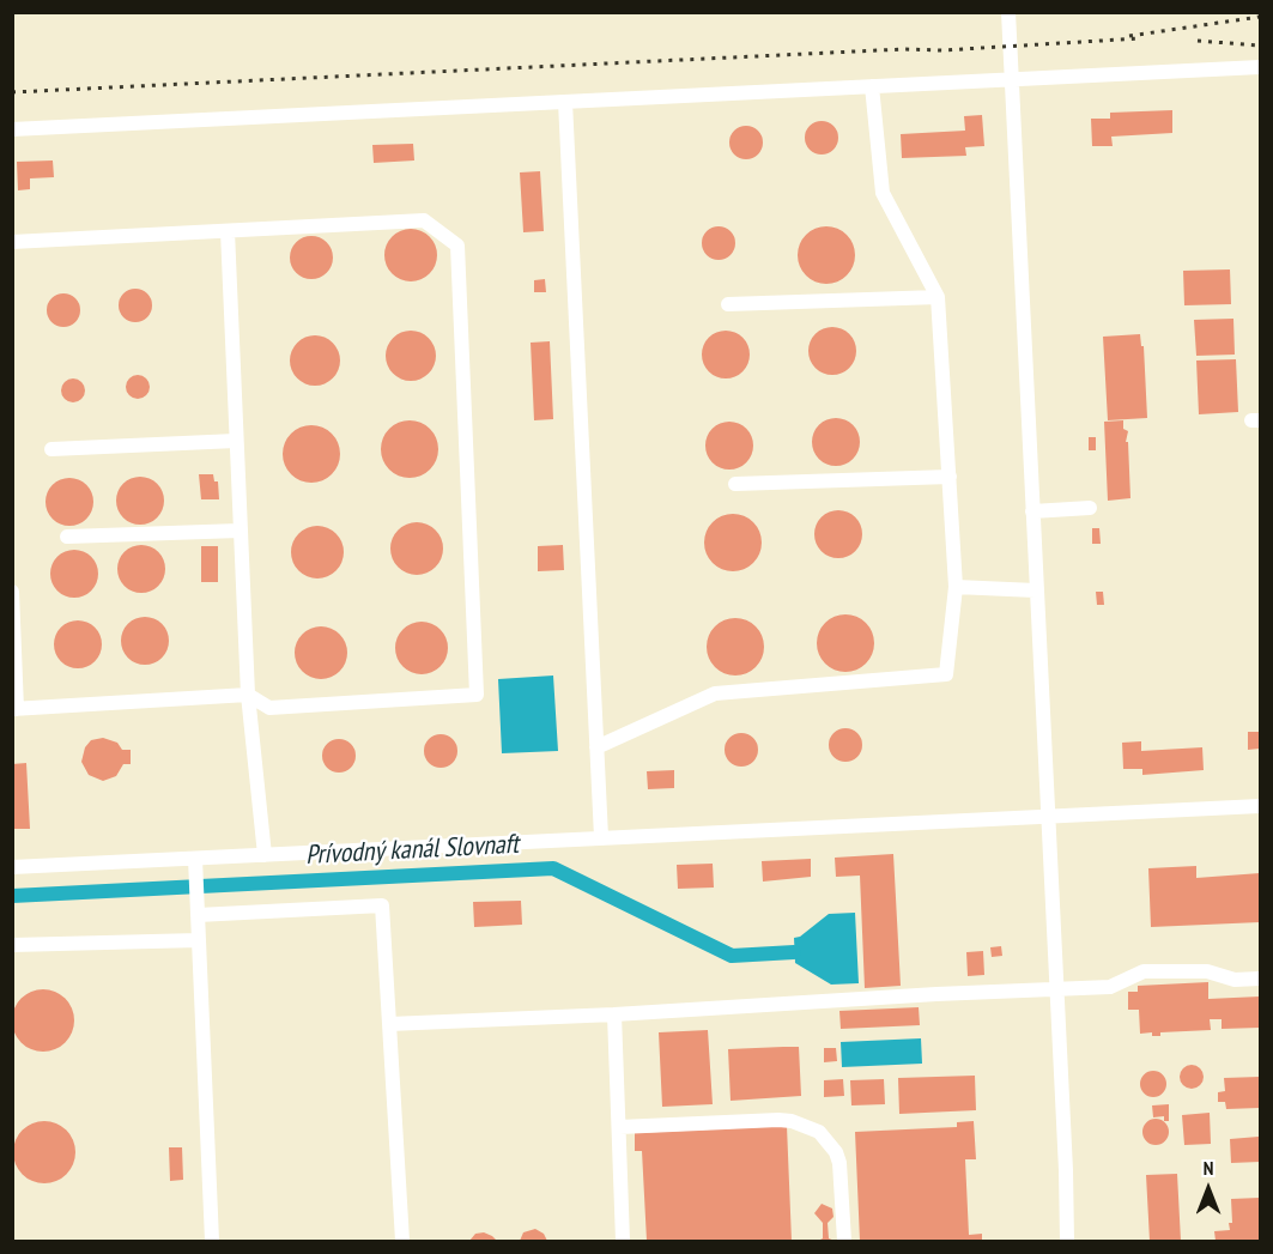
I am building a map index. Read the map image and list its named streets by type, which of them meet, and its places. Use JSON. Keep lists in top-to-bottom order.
{
  "water": ["Prívodný kanál Slovnaft"],
  "north": "top"
}
